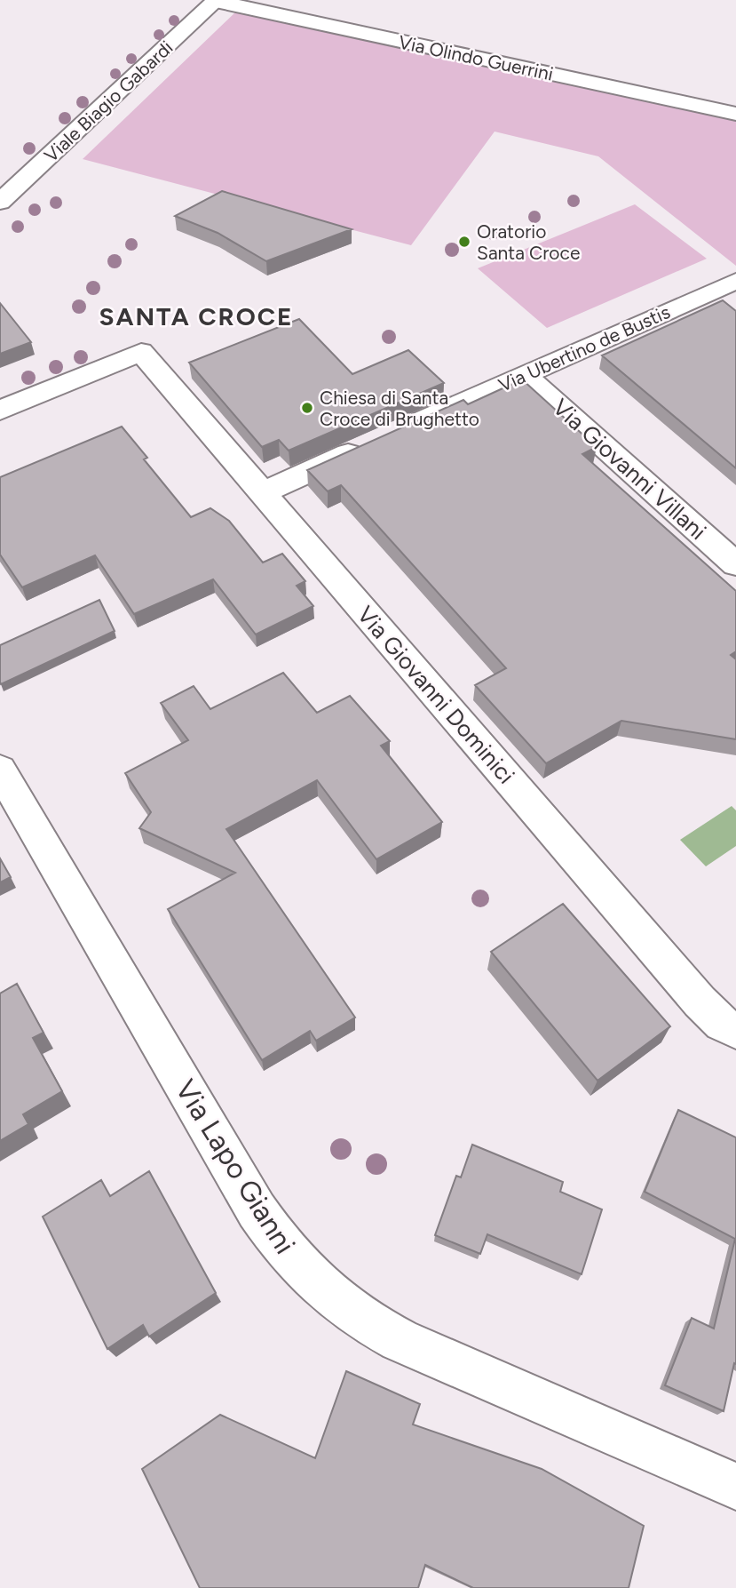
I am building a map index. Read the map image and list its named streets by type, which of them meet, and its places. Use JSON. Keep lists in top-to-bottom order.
{
  "streets": {
    "street": [
      "Via Olindo Guerrini",
      "Viale Biagio Gabardi",
      "Via Ubertino de Bustis",
      "Via Giovanni Villani",
      "Via Giovanni Dominici",
      "Via Lapo Gianni"
    ]
  },
  "crossings": [
    ["Via Olindo Guerrini", "Viale Biagio Gabardi"],
    ["Via Ubertino de Bustis", "Via Giovanni Villani"]
  ],
  "districts": ["SANTA CROCE"],
  "places": ["Oratorio Santa Croce", "Chiesa di Santa Croce di Brughetto"]
}
